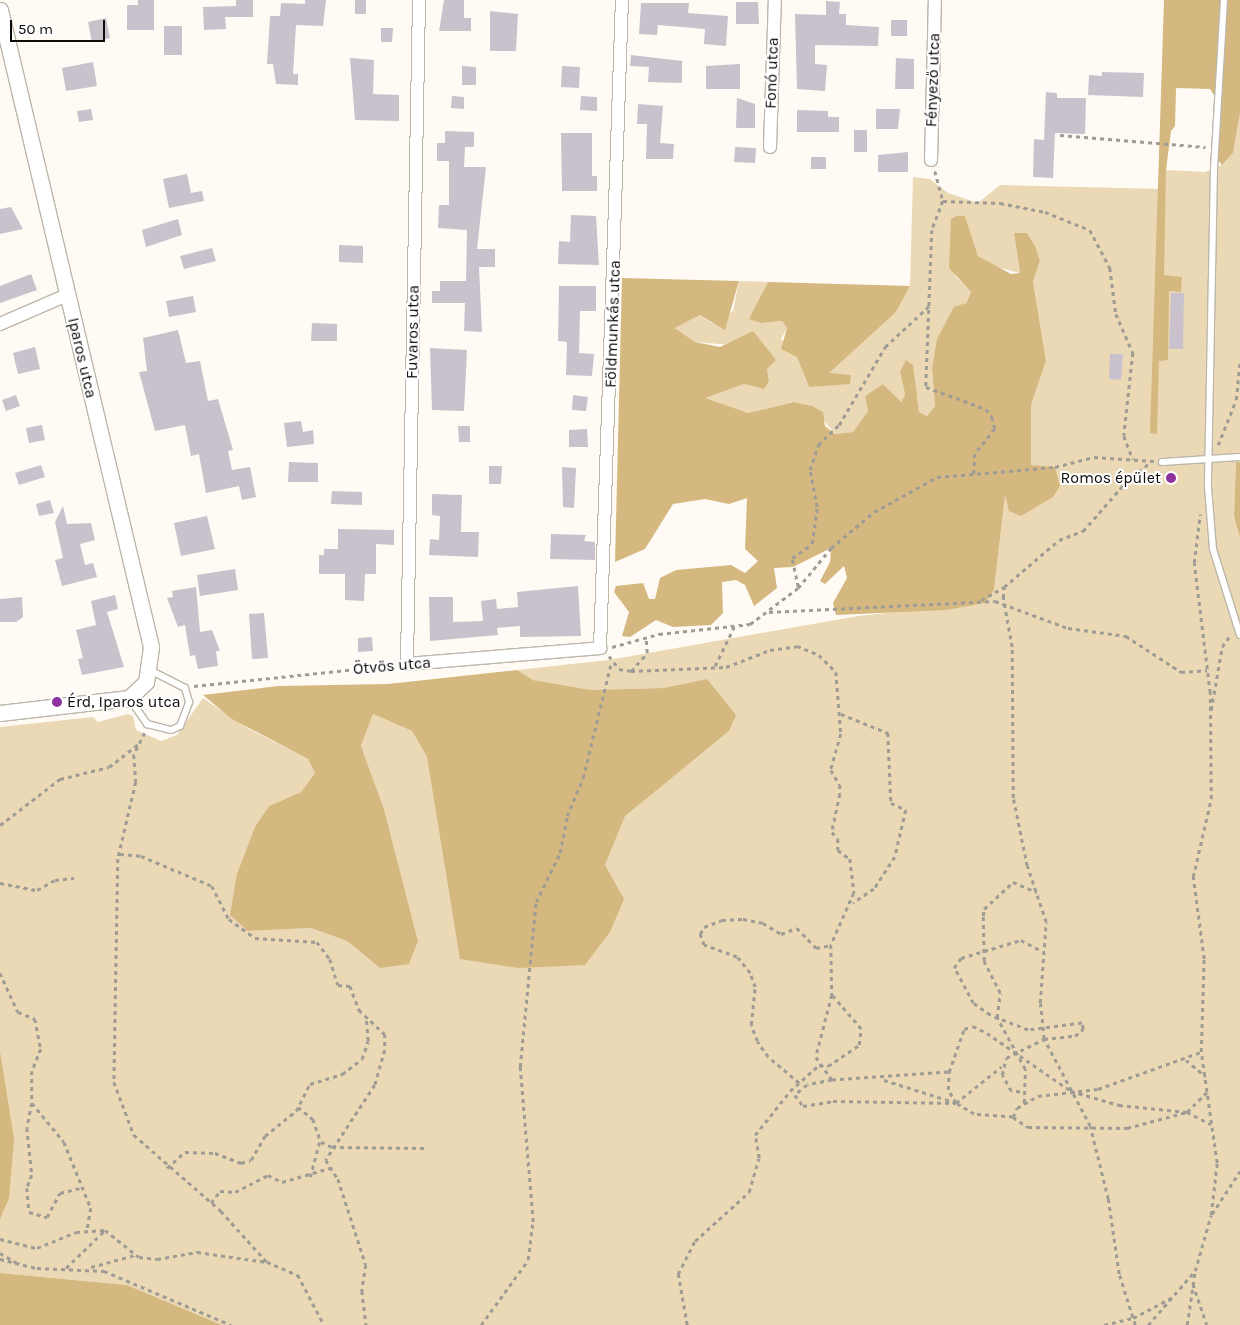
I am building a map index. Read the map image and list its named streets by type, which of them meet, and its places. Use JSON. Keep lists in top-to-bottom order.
{
  "streets": {
    "street": [
      "Fonó utca",
      "Fényező utca",
      "Földmunkás utca",
      "Fuvaros utca",
      "Iparos utca",
      "Ötvös utca"
    ]
  },
  "crossings": [
    ["Földmunkás utca", "Ötvös utca"],
    ["Fuvaros utca", "Ötvös utca"],
    ["Iparos utca", "Ötvös utca"]
  ],
  "places": ["Romos épület", "Érd, Iparos utca"],
  "scale_bar": "50 m"
}
